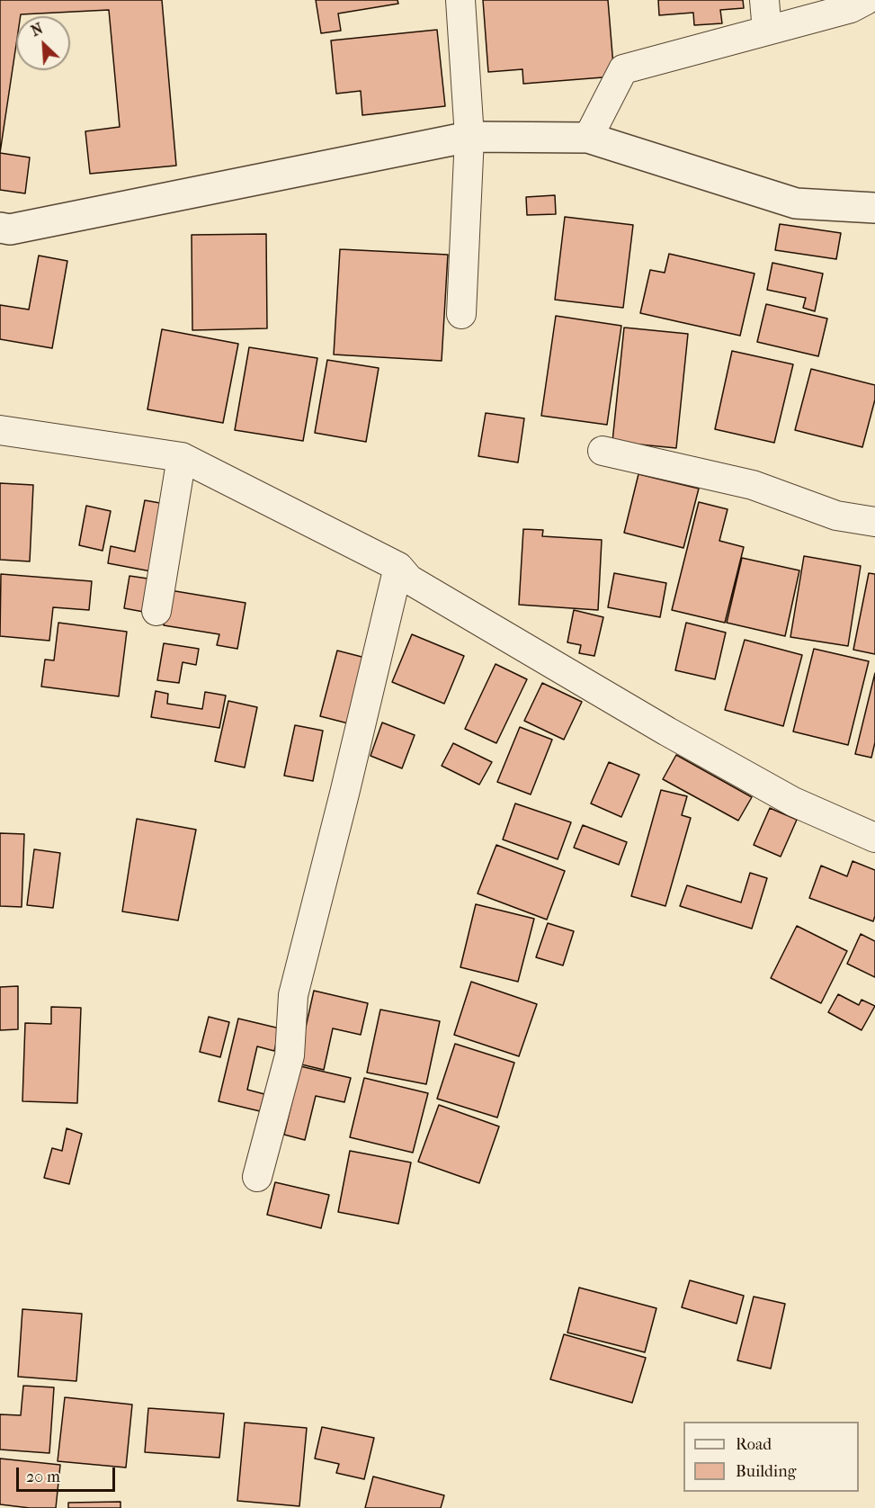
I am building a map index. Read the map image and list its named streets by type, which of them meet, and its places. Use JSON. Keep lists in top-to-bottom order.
{
  "legend": ["Road", "Building"],
  "scale_bar": "20 m",
  "north": "top left"
}
